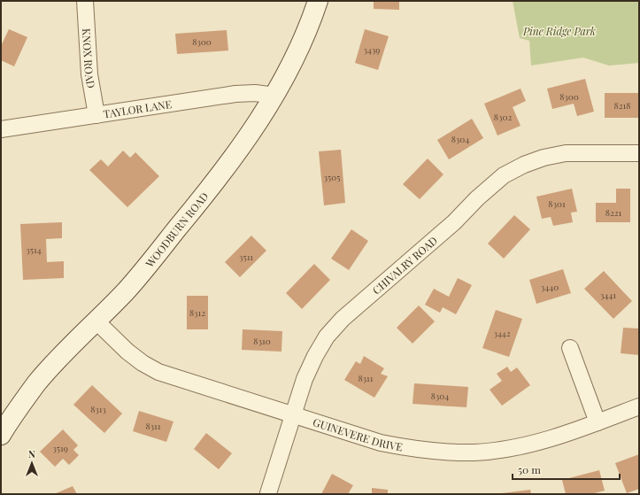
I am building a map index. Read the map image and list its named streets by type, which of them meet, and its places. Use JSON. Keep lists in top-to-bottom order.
{
  "streets": {
    "street": [
      "KNOX ROAD",
      "TAYLOR LANE",
      "WOODBURN ROAD",
      "CHIVALRY ROAD",
      "GUINEVERE DRIVE"
    ]
  },
  "crossings": [
    ["KNOX ROAD", "TAYLOR LANE"],
    ["TAYLOR LANE", "WOODBURN ROAD"],
    ["WOODBURN ROAD", "GUINEVERE DRIVE"],
    ["CHIVALRY ROAD", "GUINEVERE DRIVE"]
  ],
  "parks": ["Pine Ridge Park"],
  "house_numbers": [
    "8300",
    "3439",
    "8300",
    "8218",
    "8302",
    "8304",
    "3505",
    "8301",
    "8221",
    "3514",
    "3511",
    "3440",
    "3441",
    "8312",
    "3442",
    "8310",
    "8311",
    "8304",
    "8313",
    "8311",
    "3519"
  ],
  "scale_bar": "50 m",
  "north": "top"
}
